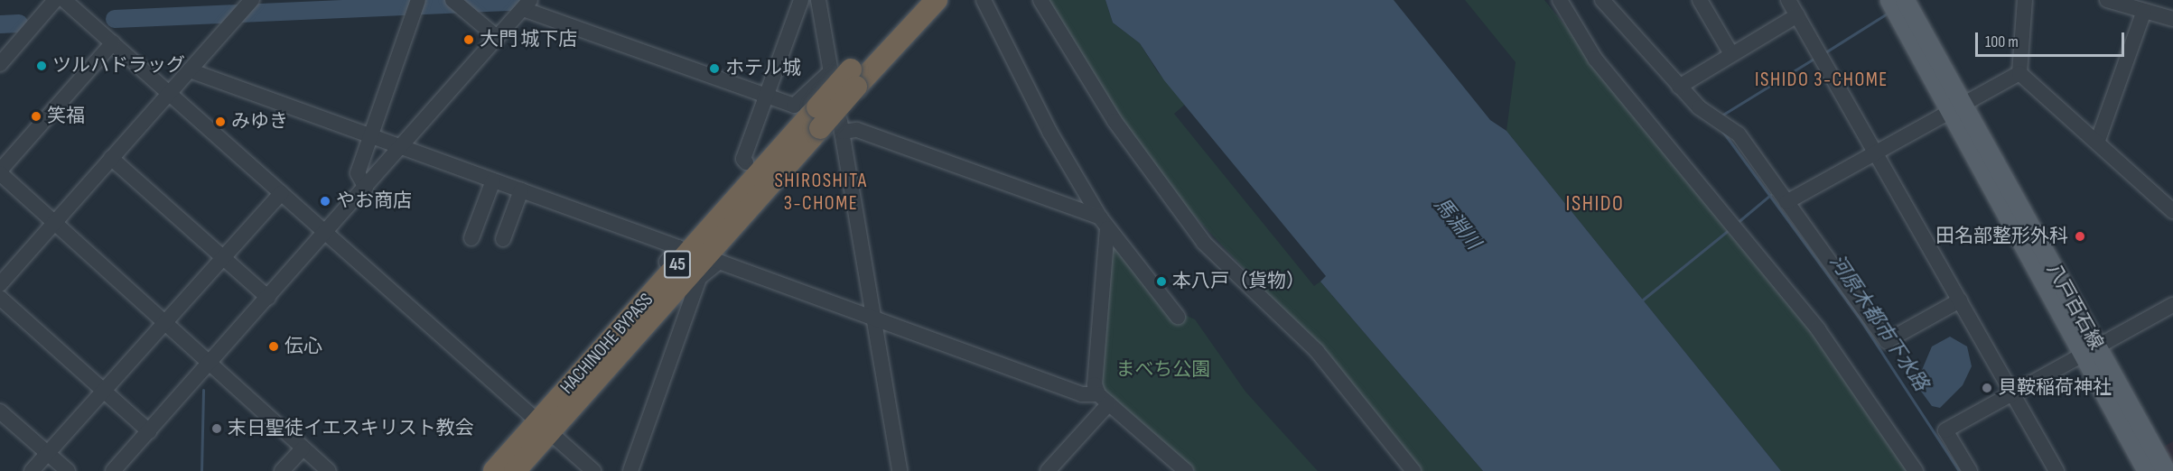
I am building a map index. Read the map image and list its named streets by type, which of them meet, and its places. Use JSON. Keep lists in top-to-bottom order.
{
  "streets": {
    "highway": ["45", "HACHINOHE BYPASS"],
    "main road": ["八戸百石線"]
  },
  "districts": ["ISHIDO 3-CHOME", "SHIROSHITA 3-CHOME", "ISHIDO"],
  "water": ["馬淵川", "河原木都市下水路"],
  "parks": ["まべち公園"],
  "places": [
    "大門 城下店",
    "ツルハドラッグ",
    "ホテル城",
    "笑福",
    "みゆき",
    "やお商店",
    "田名部整形外科",
    "本八戸（貨物）",
    "伝心",
    "貝鞍稲荷神社",
    "末日聖徒イエスキリスト教会"
  ],
  "scale_bar": "100 m"
}
